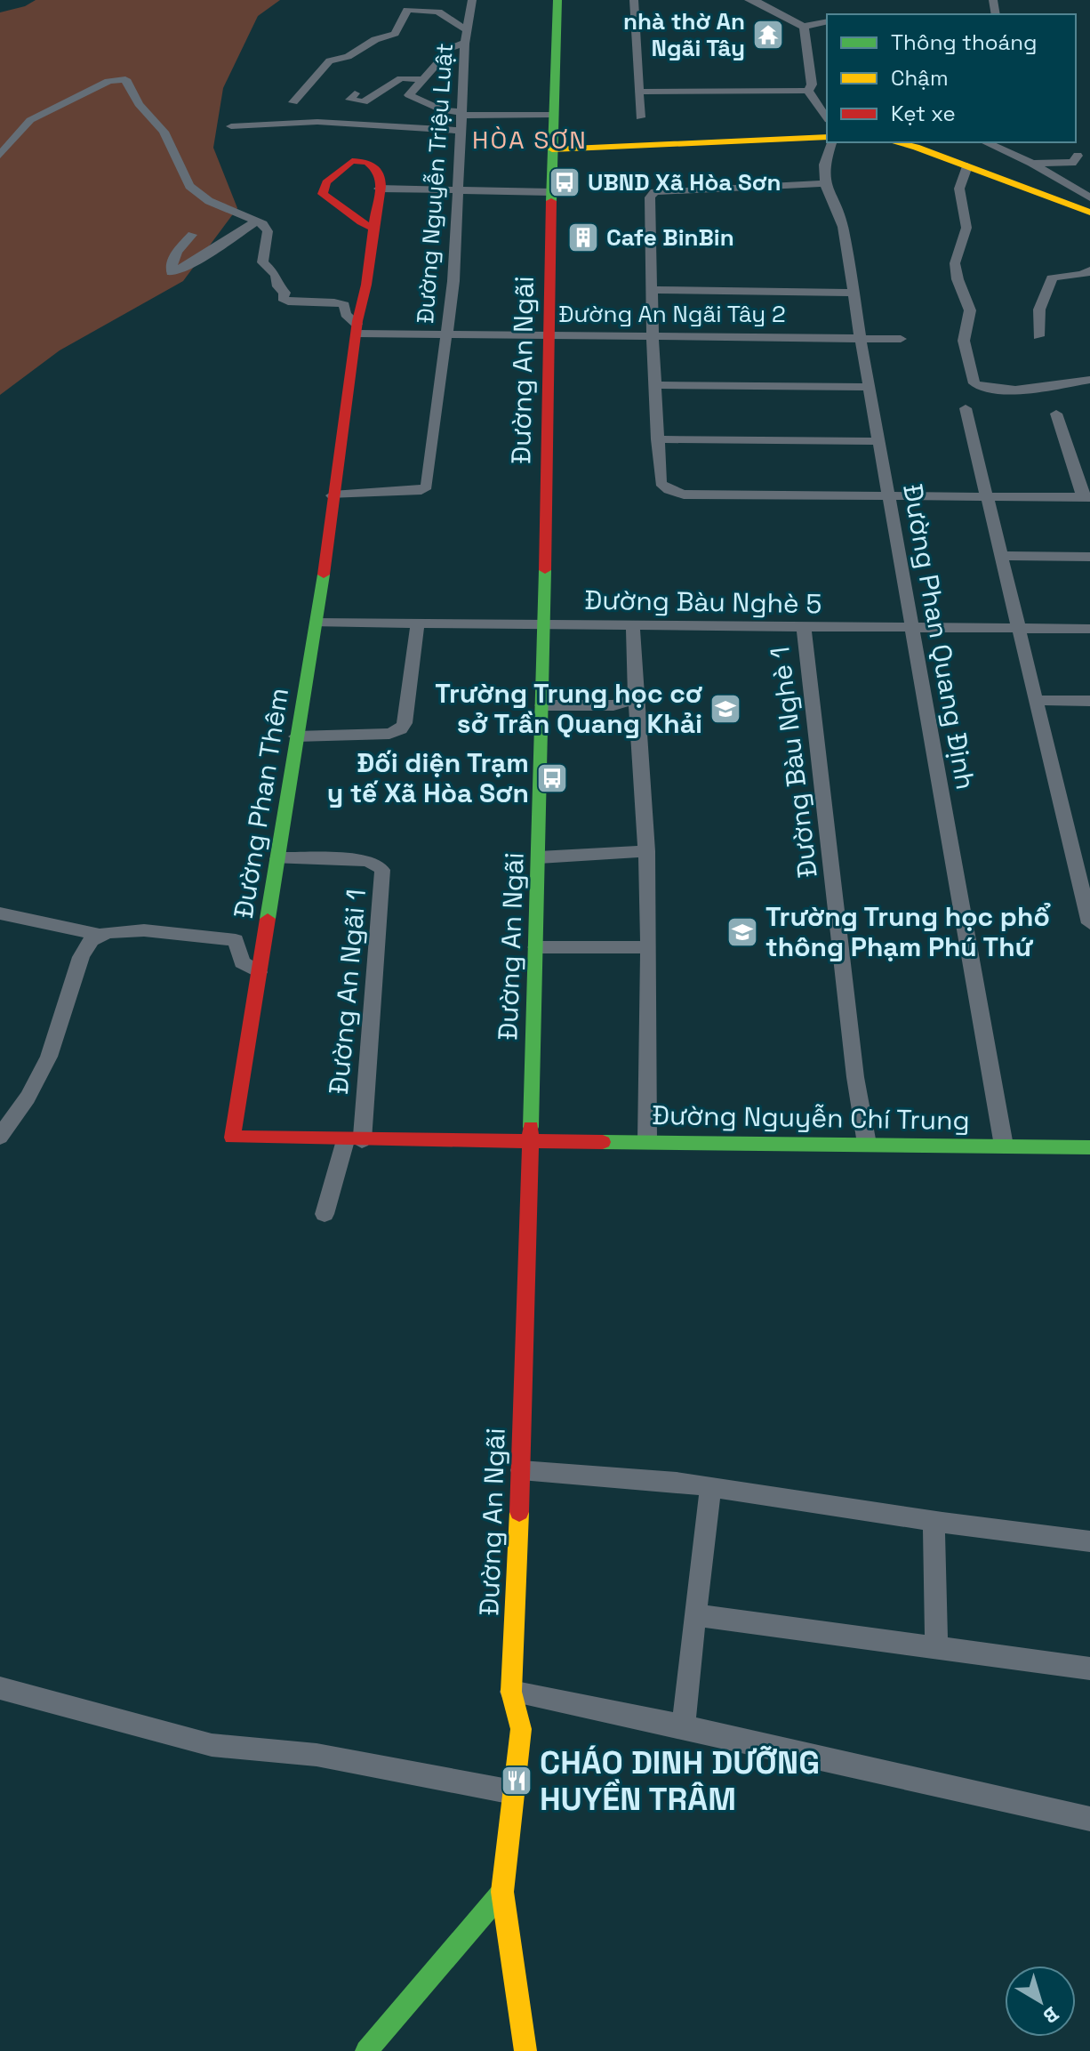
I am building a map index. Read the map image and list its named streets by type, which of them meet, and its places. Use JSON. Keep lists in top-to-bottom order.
{
  "streets": {
    "main road": ["Đường An Ngãi", "Đường Phan Thêm", "Đường Nguyễn Chí Trung"],
    "street": [
      "Đường Nguyễn Triệu Luật",
      "Đường An Ngãi Tây 2",
      "Đường Bàu Nghè 5",
      "Đường Phan Quang Định",
      "Đường Bàu Nghè 1",
      "Đường An Ngãi 1"
    ]
  },
  "crossings": [
    ["Đường Nguyễn Triệu Luật", "Đường An Ngãi Tây 2"],
    ["Đường Nguyễn Triệu Luật", "Đường Phan Thêm"],
    ["Đường An Ngãi Tây 2", "Đường An Ngãi"],
    ["Đường An Ngãi Tây 2", "Đường Phan Quang Định"],
    ["Đường An Ngãi Tây 2", "Đường Phan Thêm"],
    ["Đường An Ngãi", "Đường Bàu Nghè 5"],
    ["Đường An Ngãi", "Đường Phan Thêm"],
    ["Đường An Ngãi", "Đường Nguyễn Chí Trung"],
    ["Đường Bàu Nghè 5", "Đường Phan Quang Định"],
    ["Đường Bàu Nghè 5", "Đường Bàu Nghè 1"],
    ["Đường Bàu Nghè 5", "Đường Phan Thêm"],
    ["Đường Phan Quang Định", "Đường Nguyễn Chí Trung"],
    ["Đường Bàu Nghè 1", "Đường Nguyễn Chí Trung"],
    ["Đường Phan Thêm", "Đường An Ngãi 1"],
    ["Đường Phan Thêm", "Đường Nguyễn Chí Trung"]
  ],
  "districts": ["HÒA SƠN"],
  "places": {
    "temple": ["nhà thờ An Ngãi Tây"],
    "bus stop": ["UBND Xã Hòa Sơn", "Đối diện Trạm y tế Xã Hòa Sơn"],
    "building": ["Cafe BinBin"],
    "school or university": ["Trường Trung học cơ sở Trần Quang Khải", "Trường Trung học phổ thông Phạm Phú Thứ"],
    "restaurant": ["CHÁO DINH DƯỠNG HUYỀN TRÂM"]
  },
  "legend": ["Thông thoáng", "Chậm", "Kẹt xe"],
  "north": "bottom right"
}
